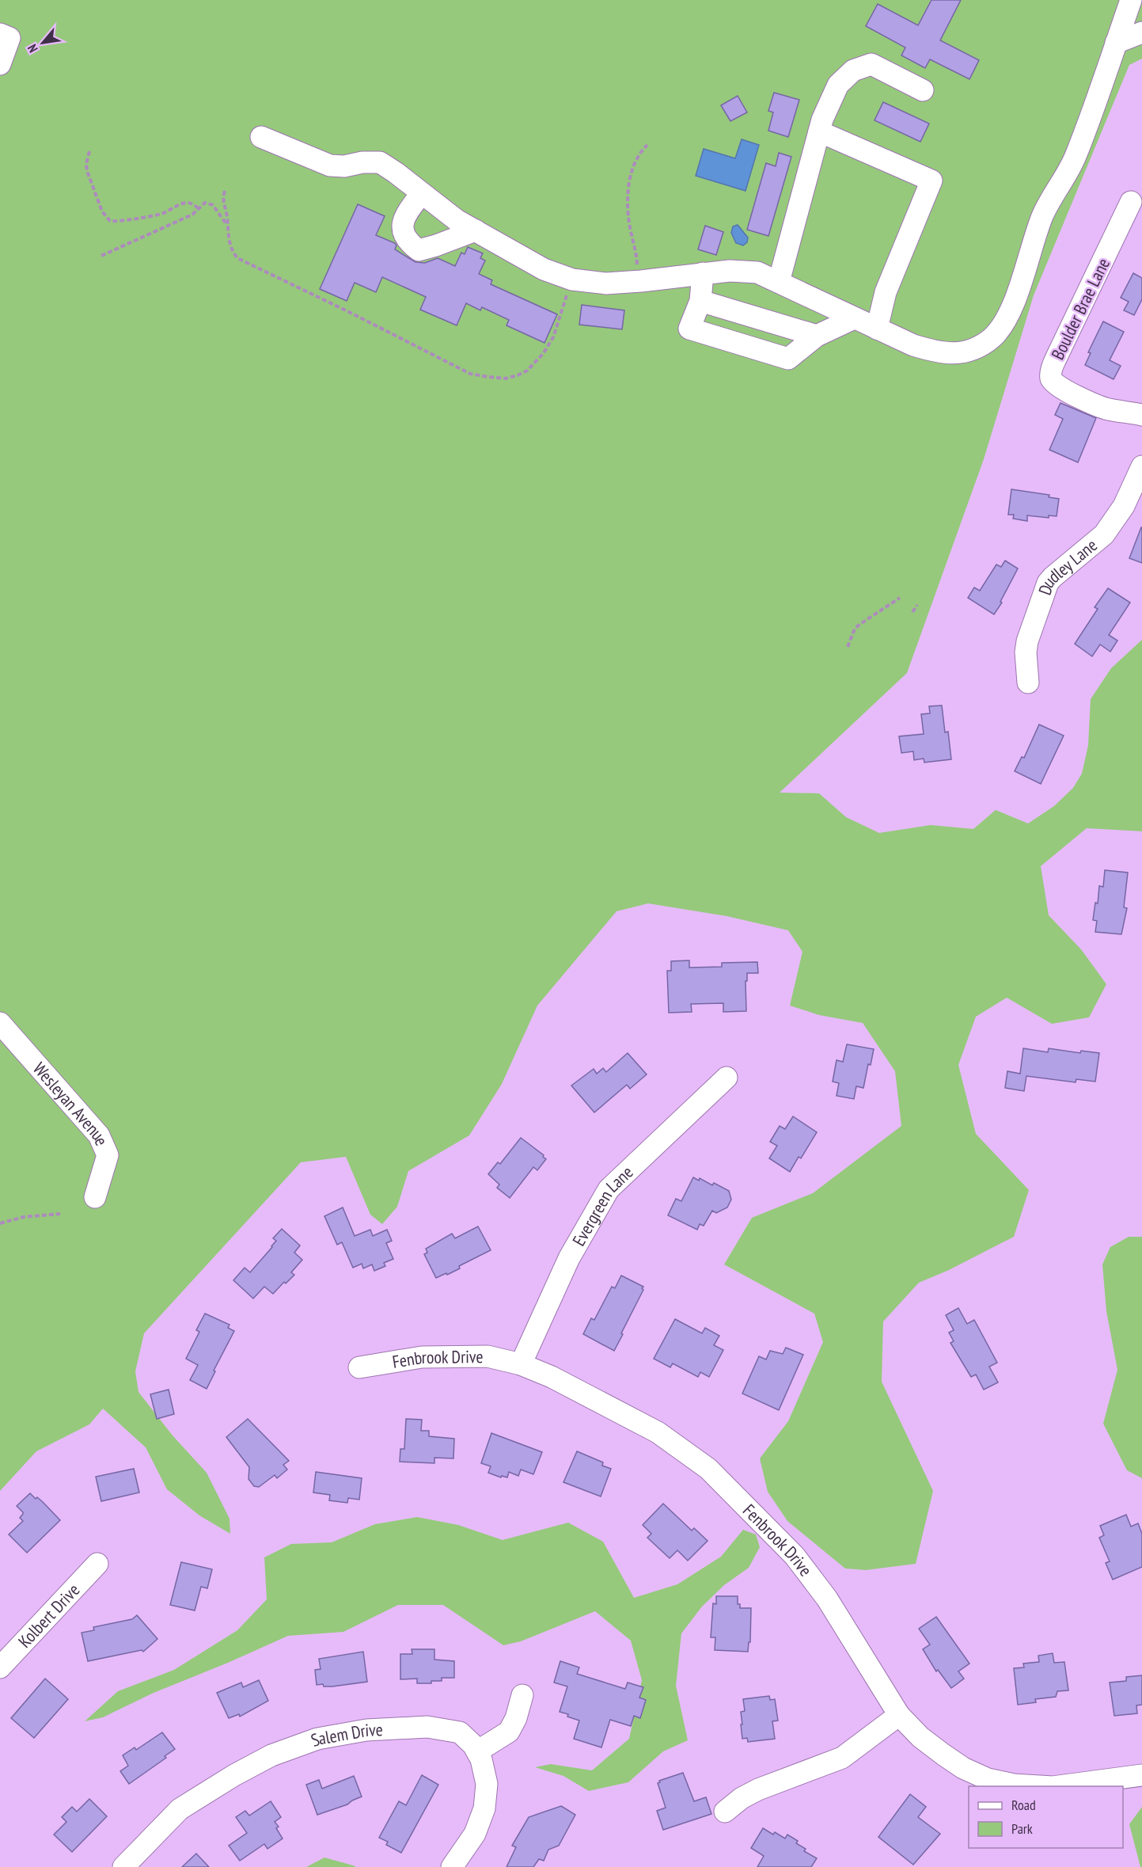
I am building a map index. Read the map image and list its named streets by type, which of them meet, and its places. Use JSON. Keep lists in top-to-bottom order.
{
  "streets": {
    "street": [
      "Boulder Brae Lane",
      "Dudley Lane",
      "Wesleyan Avenue",
      "Evergreen Lane",
      "Fenbrook Drive",
      "Kolbert Drive",
      "Salem Drive"
    ]
  },
  "crossings": [
    ["Evergreen Lane", "Fenbrook Drive"]
  ],
  "legend": ["Road", "Park"],
  "north": "bottom left"
}
